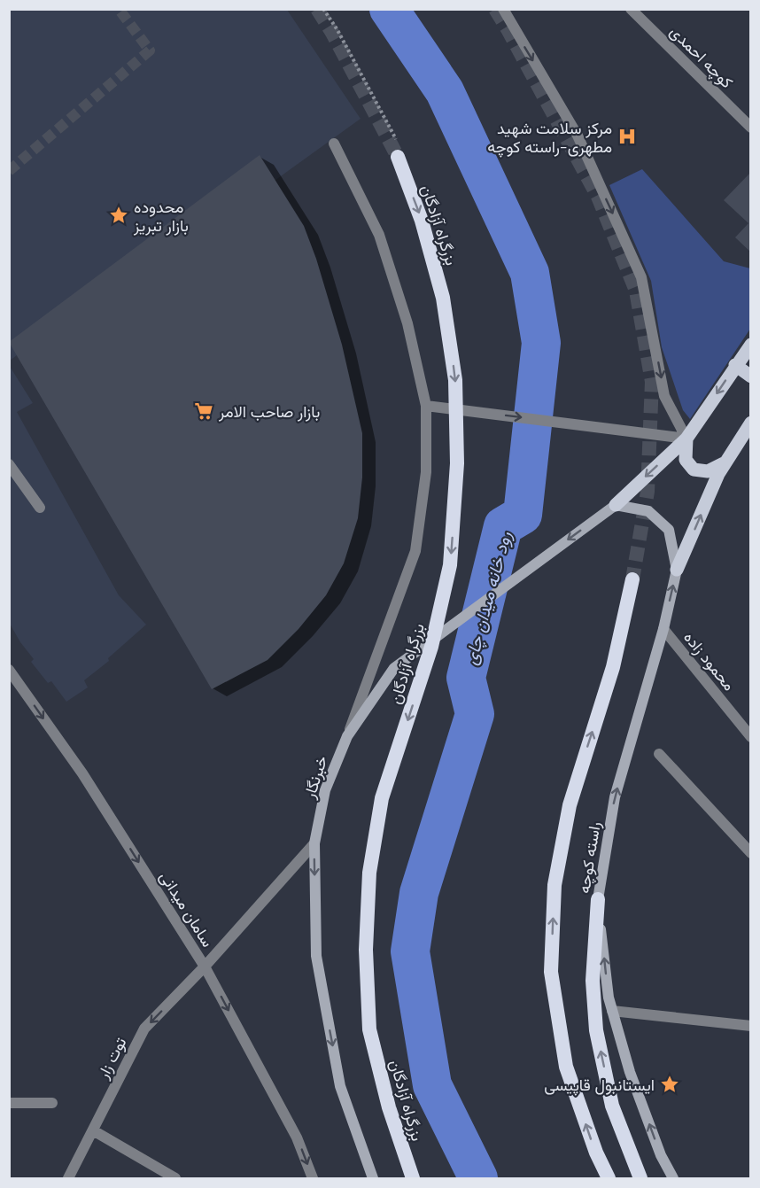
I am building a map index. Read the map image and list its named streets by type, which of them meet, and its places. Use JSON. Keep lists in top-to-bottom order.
{
  "streets": {
    "highway": ["بزرگراه آزادگان"],
    "main road": ["خبرنگار", "راسته کوچه"],
    "street": [
      "کوچه احمدی",
      "محمود زاده",
      "سامان میدانی",
      "توت زار"
    ]
  },
  "crossings": [
    ["محمود زاده", "راسته کوچه"],
    ["خبرنگار", "توت زار"],
    ["سامان میدانی", "توت زار"]
  ],
  "one_way": [
    "بزرگراه آزادگان",
    "خبرنگار",
    "راسته کوچه",
    "سامان میدانی",
    "توت زار"
  ],
  "water": ["رود خانه میدان چای"],
  "places": {
    "hospital": ["مرکز سلامت شهید مطهری-راسته کوچه"],
    "place": ["محدوده بازار تبریز", "ایستانبول قاپیسی"],
    "supermarket": ["بازار صاحب الامر"]
  }
}
